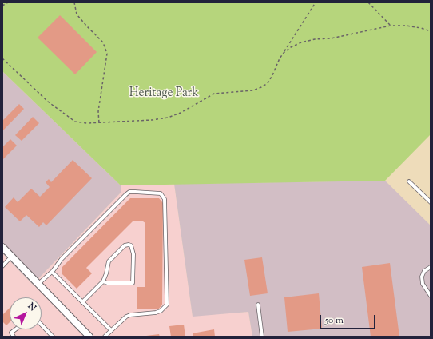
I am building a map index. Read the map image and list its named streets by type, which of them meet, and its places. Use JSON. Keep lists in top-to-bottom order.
{
  "parks": ["Heritage Park"],
  "scale_bar": "50 m",
  "north": "top right"
}
